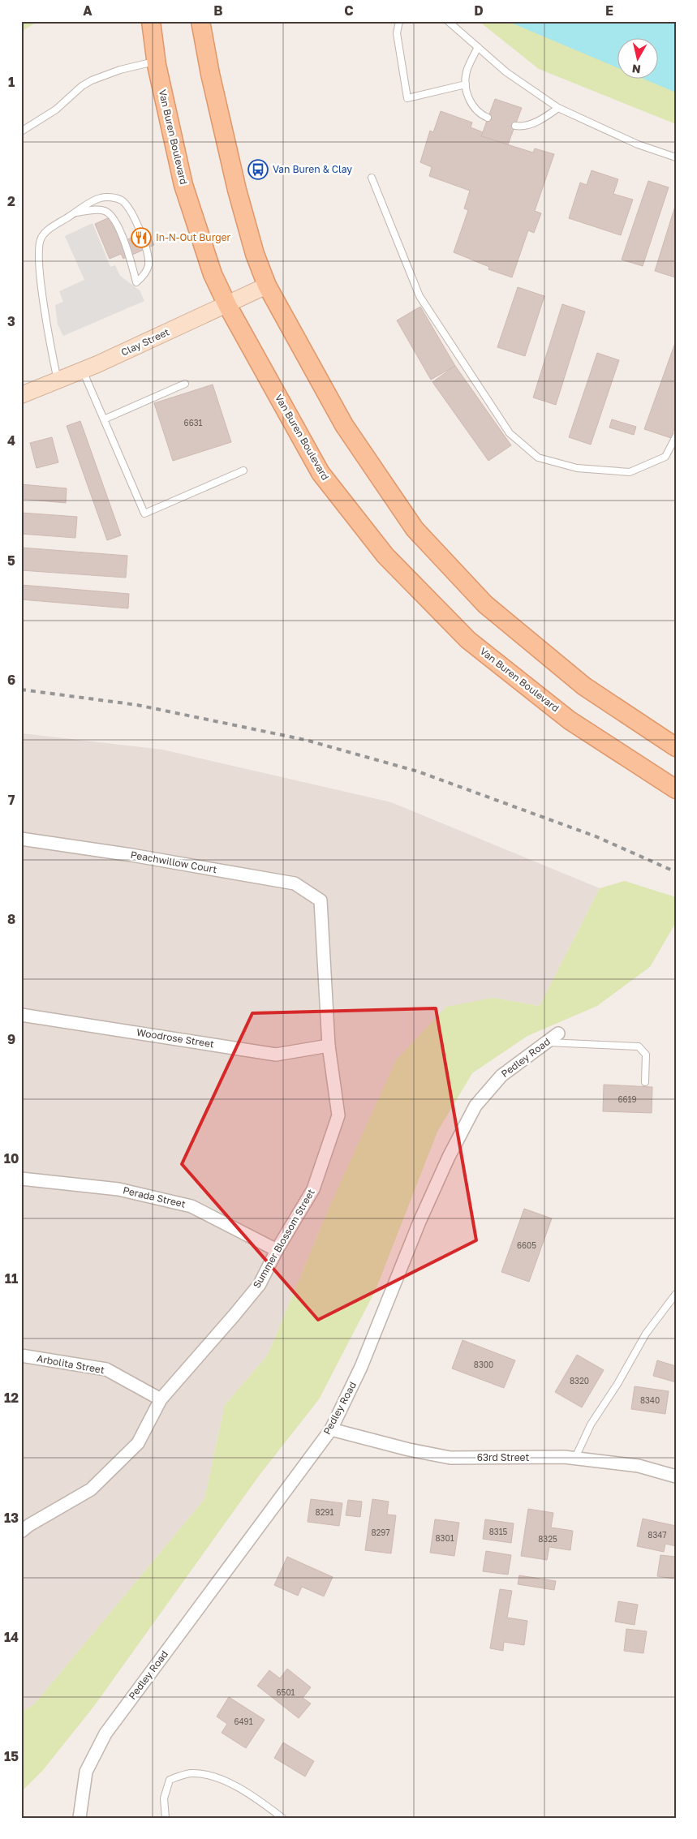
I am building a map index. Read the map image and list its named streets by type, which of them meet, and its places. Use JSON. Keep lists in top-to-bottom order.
{
  "streets": {
    "main road": ["Van Buren Boulevard", "Clay Street"],
    "street": [
      "Peachwillow Court",
      "Woodrose Street",
      "Pedley Road",
      "Perada Street",
      "Summer Blossom Street",
      "Arbolita Street",
      "63rd Street"
    ]
  },
  "crossings": [
    ["Van Buren Boulevard", "Clay Street"],
    ["Peachwillow Court", "Summer Blossom Street"],
    ["Woodrose Street", "Summer Blossom Street"],
    ["Pedley Road", "63rd Street"],
    ["Perada Street", "Summer Blossom Street"],
    ["Summer Blossom Street", "Arbolita Street"]
  ],
  "places": {
    "bus stop": ["Van Buren & Clay"],
    "restaurant": ["In-N-Out Burger"]
  },
  "house_numbers": [
    "6631",
    "6619",
    "6605",
    "8300",
    "8320",
    "8340",
    "8291",
    "8315",
    "8297",
    "8347",
    "8301",
    "8325",
    "6501",
    "6491"
  ],
  "north": "bottom",
  "grid": {
    "columns": [
      "A",
      "B",
      "C",
      "D",
      "E"
    ],
    "rows": [
      "1",
      "2",
      "3",
      "4",
      "5",
      "6",
      "7",
      "8",
      "9",
      "10",
      "11",
      "12",
      "13",
      "14",
      "15"
    ]
  }
}
